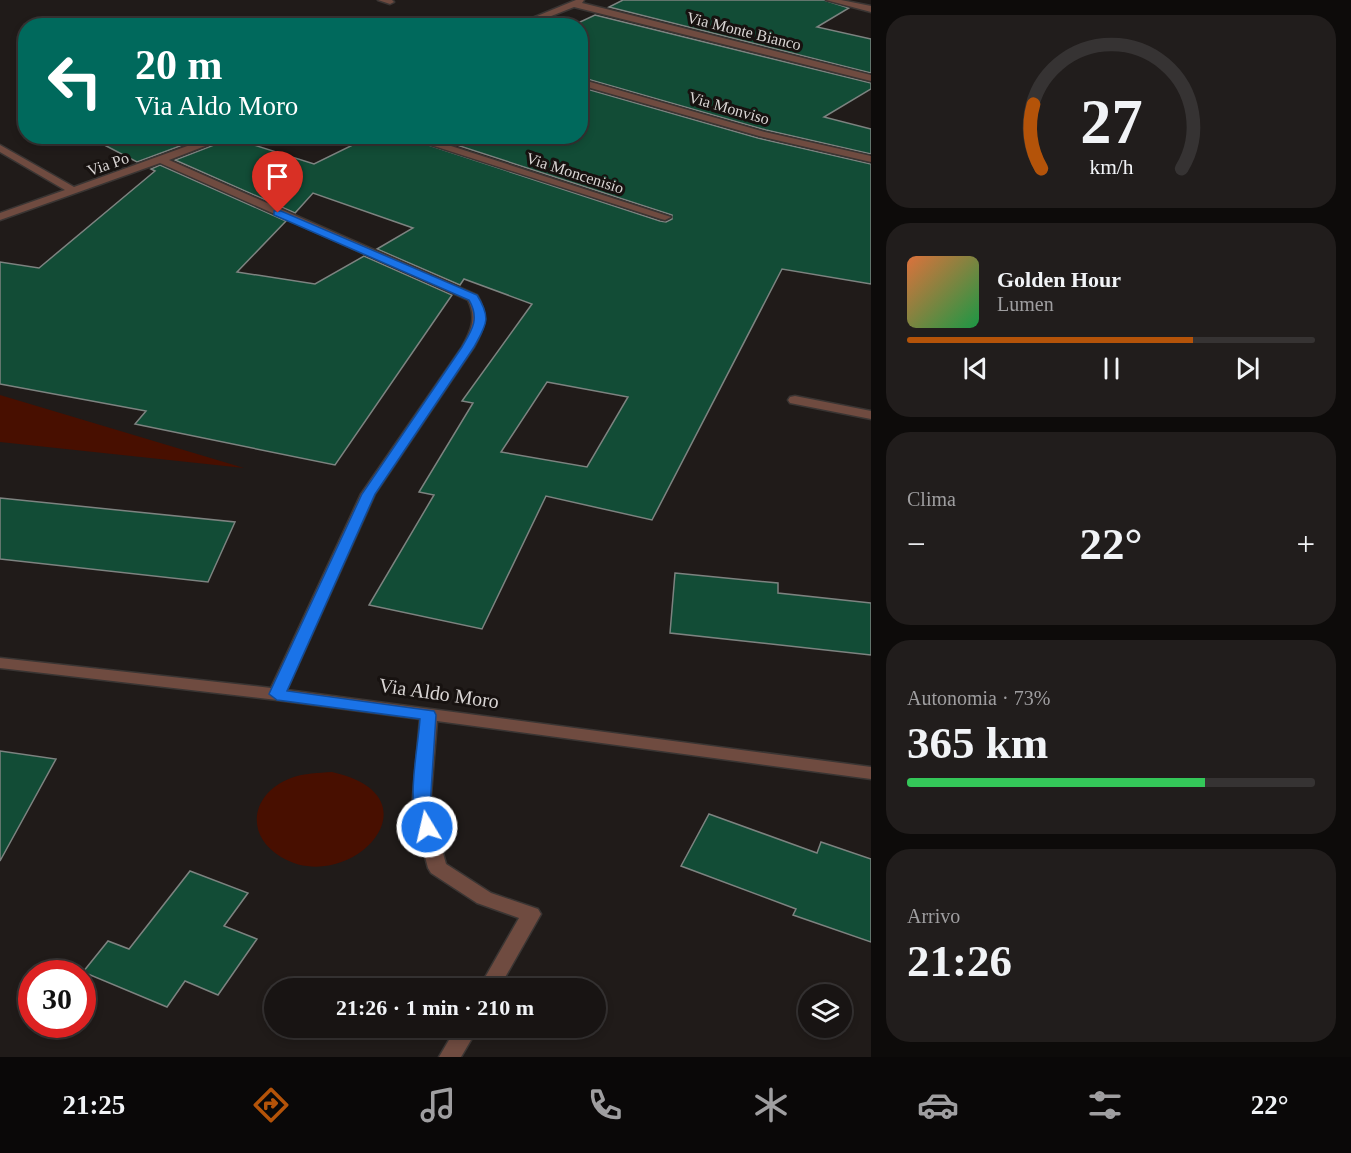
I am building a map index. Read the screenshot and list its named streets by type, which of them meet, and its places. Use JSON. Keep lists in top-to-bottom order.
{
  "streets": {
    "street": [
      "Via Monte Bianco",
      "Via Monviso",
      "Via Po",
      "Via Moncenisio",
      "Via Aldo Moro"
    ]
  },
  "page": {
    "turn": ["20 m", "Via Aldo Moro"],
    "song": ["Golden Hour", "Lumen"],
    "tile": [
      "Clima",
      ["Autonomia · 73%", "365 km"],
      ["Arrivo", "21:26"]
    ],
    "heat": ["−", "22°", "+"],
    "limit": "30",
    "trip": "21:26 · 1 min · 210 m",
    "tabs": ["21:25", "22°"],
    "gauge": ["27", "km/h"]
  }
}
